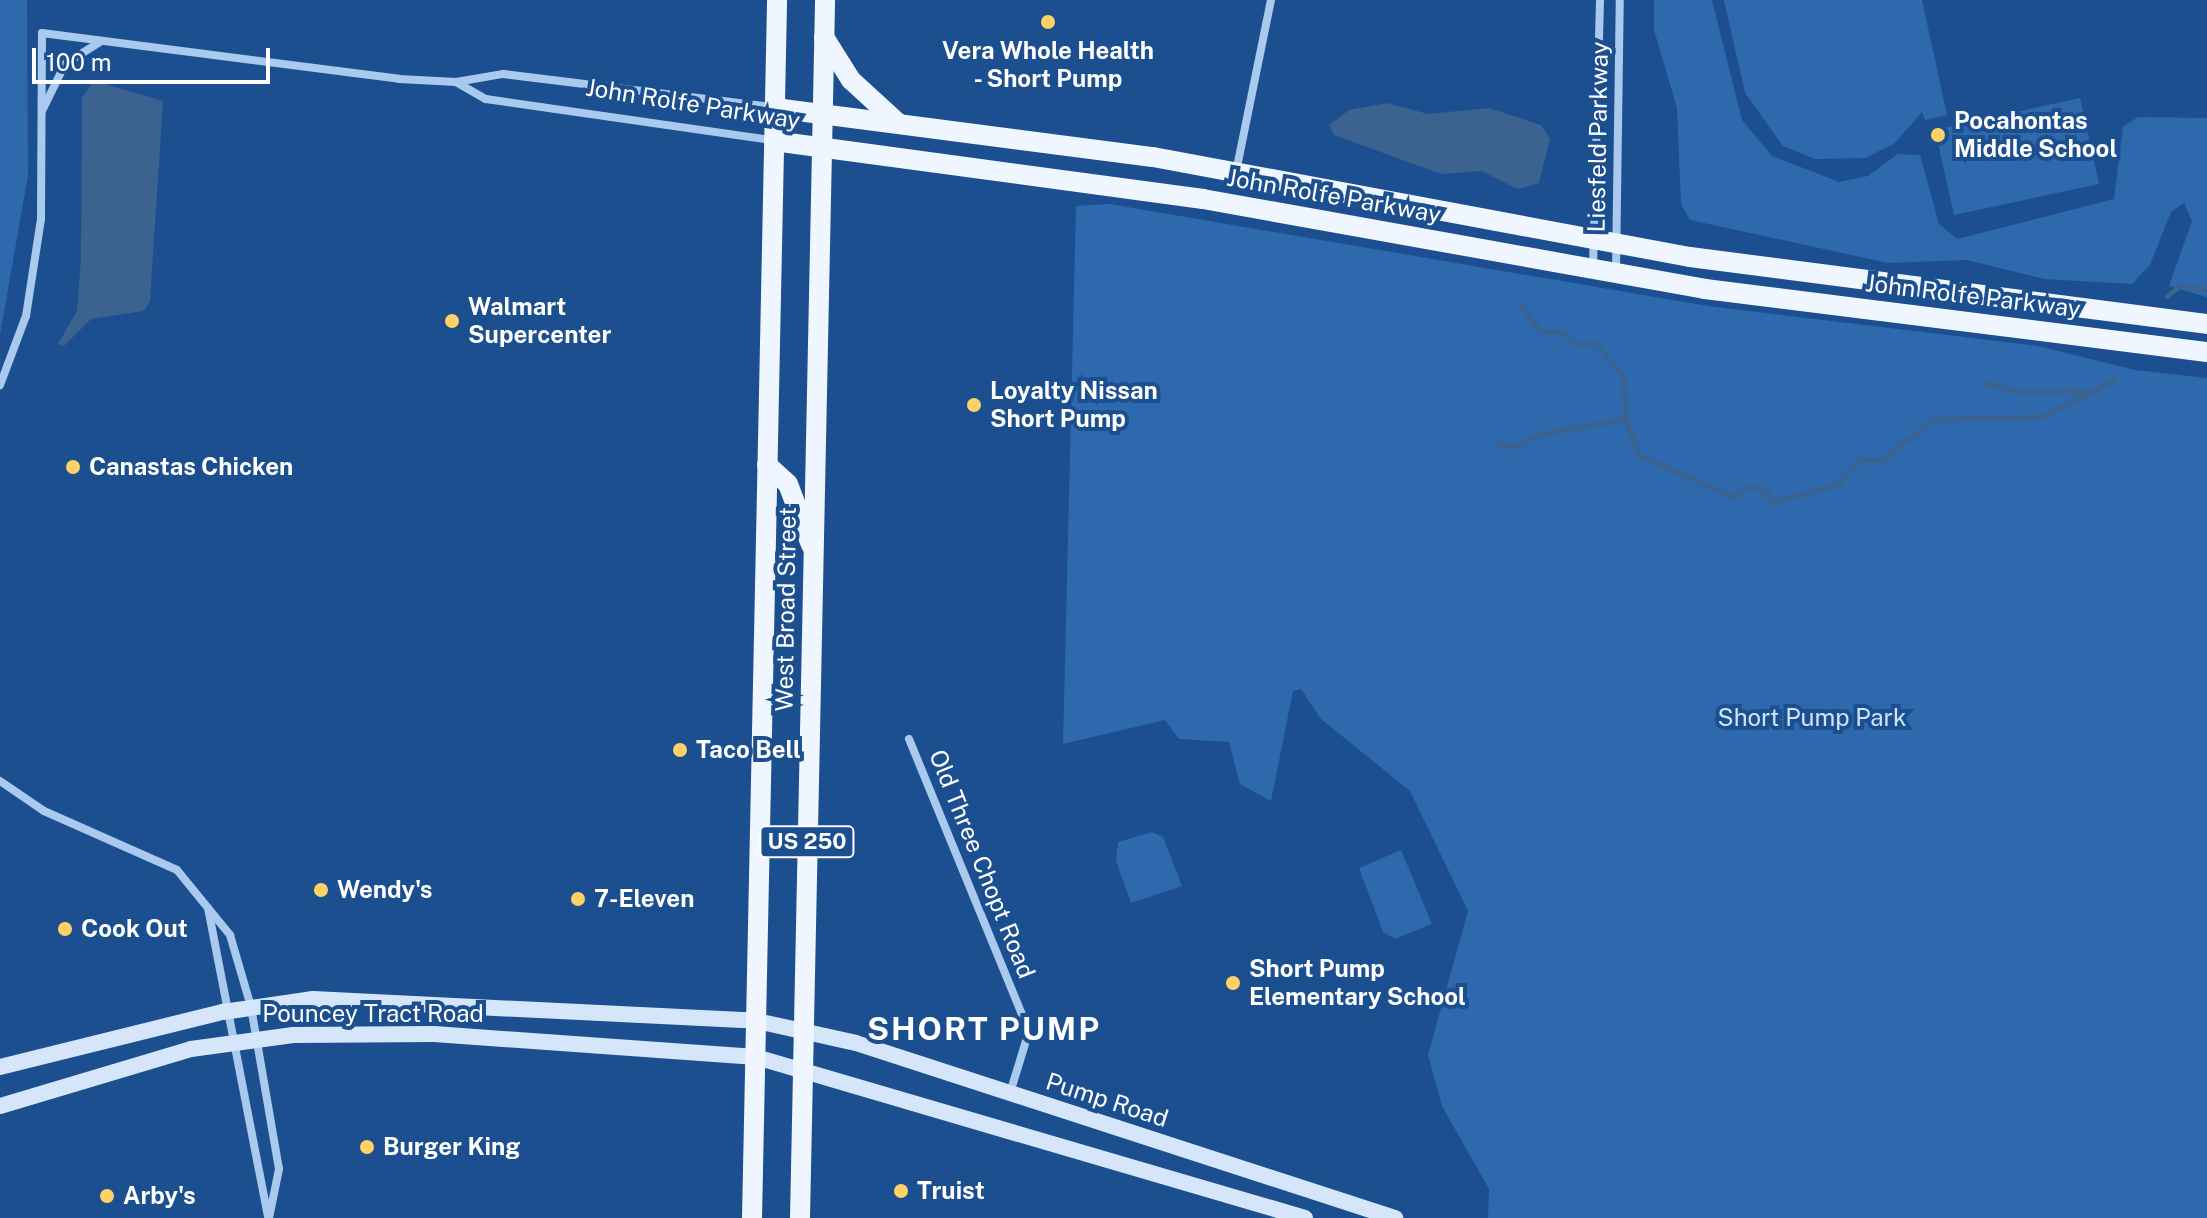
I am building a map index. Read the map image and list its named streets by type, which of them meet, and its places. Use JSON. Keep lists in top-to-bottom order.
{
  "streets": {
    "main road": [
      "John Rolfe Parkway",
      "West Broad Street",
      "US 250",
      "Pouncey Tract Road",
      "Pump Road"
    ],
    "street": ["Liesfeld Parkway", "Old Three Chopt Road"]
  },
  "crossings": [
    ["John Rolfe Parkway", "Liesfeld Parkway"],
    ["John Rolfe Parkway", "West Broad Street"],
    ["West Broad Street", "Pouncey Tract Road"],
    ["West Broad Street", "Pump Road"],
    ["Old Three Chopt Road", "Pump Road"],
    ["Pouncey Tract Road", "Pump Road"]
  ],
  "districts": ["SHORT PUMP"],
  "parks": ["Short Pump Park"],
  "places": [
    "Vera Whole Health - Short Pump",
    "Pocahontas Middle School",
    "Walmart Supercenter",
    "Loyalty Nissan Short Pump",
    "Canastas Chicken",
    "Taco Bell",
    "Wendy's",
    "7-Eleven",
    "Cook Out",
    "Short Pump Elementary School",
    "Burger King",
    "Truist",
    "Arby's"
  ],
  "scale_bar": "100 m"
}
